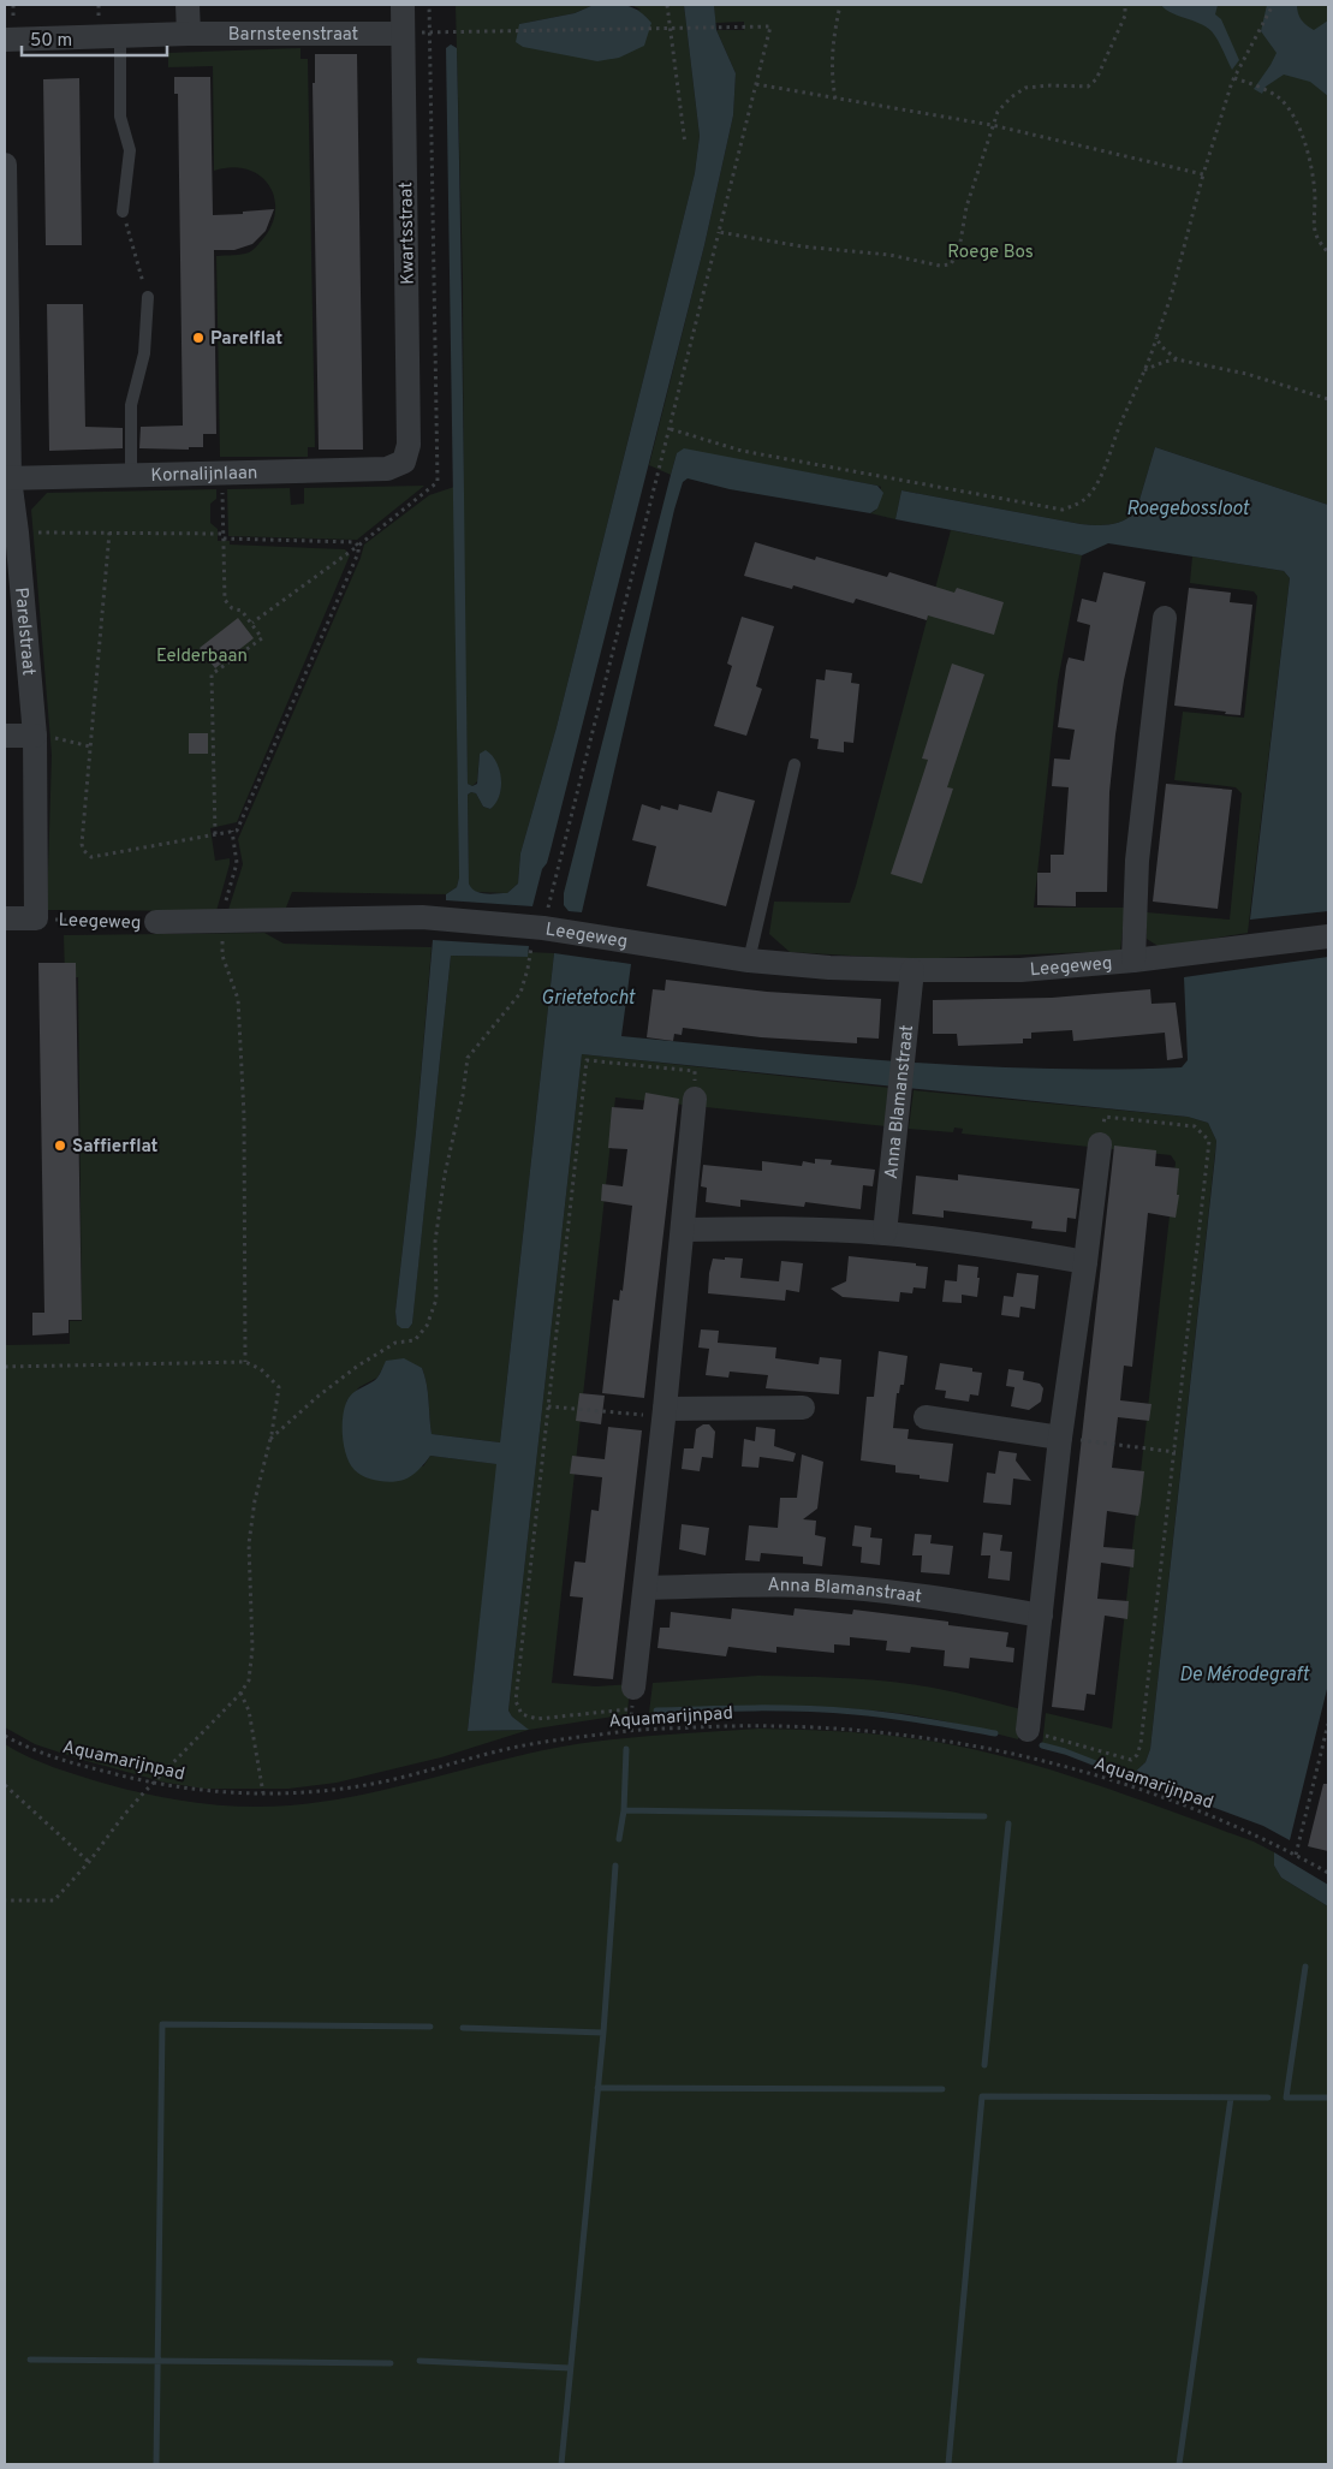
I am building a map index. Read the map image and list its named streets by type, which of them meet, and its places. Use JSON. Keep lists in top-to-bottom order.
{
  "streets": {
    "street": [
      "Barnsteenstraat",
      "Kwartsstraat",
      "Kornalijnlaan",
      "Parelstraat",
      "Leegeweg",
      "Anna Blamanstraat"
    ],
    "path": ["Aquamarijnpad"]
  },
  "crossings": [
    ["Barnsteenstraat", "Kwartsstraat"],
    ["Kwartsstraat", "Kornalijnlaan"],
    ["Kornalijnlaan", "Parelstraat"],
    ["Parelstraat", "Leegeweg"],
    ["Leegeweg", "Anna Blamanstraat"]
  ],
  "water": ["Roegebossloot", "Grietetocht", "De Mérodegraft"],
  "parks": ["Roege Bos", "Eelderbaan"],
  "places": ["Parelflat", "Saffierflat"],
  "scale_bar": "50 m"
}
